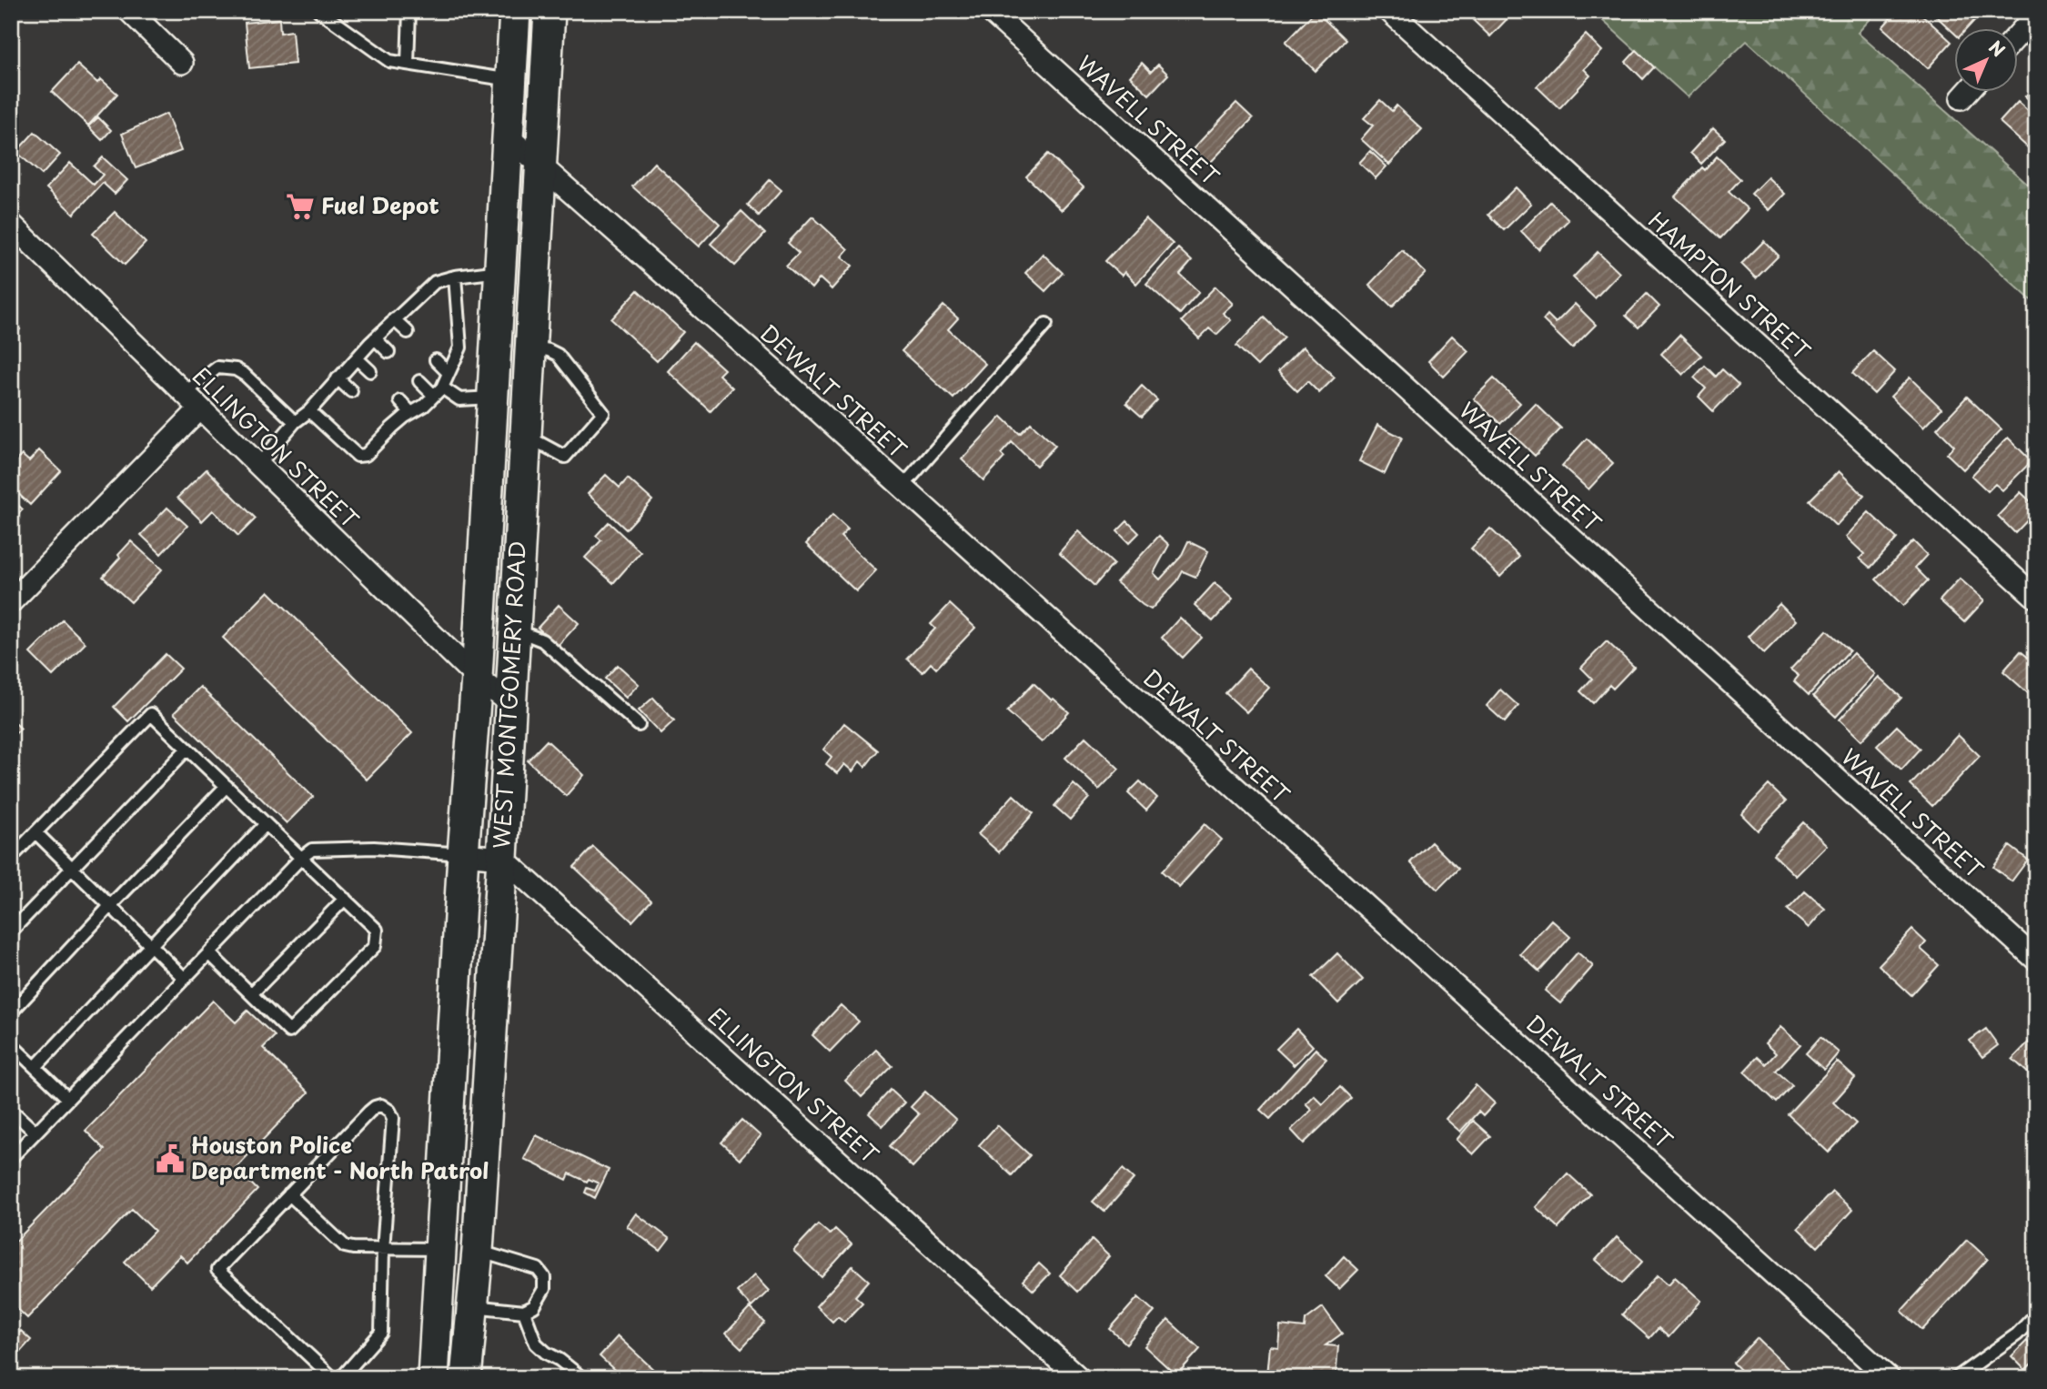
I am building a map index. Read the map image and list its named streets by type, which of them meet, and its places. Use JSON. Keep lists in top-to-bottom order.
{
  "streets": {
    "main road": ["WEST MONTGOMERY ROAD"],
    "street": [
      "WAVELL STREET",
      "HAMPTON STREET",
      "DEWALT STREET",
      "ELLINGTON STREET"
    ]
  },
  "crossings": [
    ["DEWALT STREET", "WEST MONTGOMERY ROAD"],
    ["ELLINGTON STREET", "WEST MONTGOMERY ROAD"]
  ],
  "places": {
    "supermarket": ["Fuel Depot"],
    "public building": ["Houston Police Department - North Patrol"]
  },
  "north": "top right"
}
